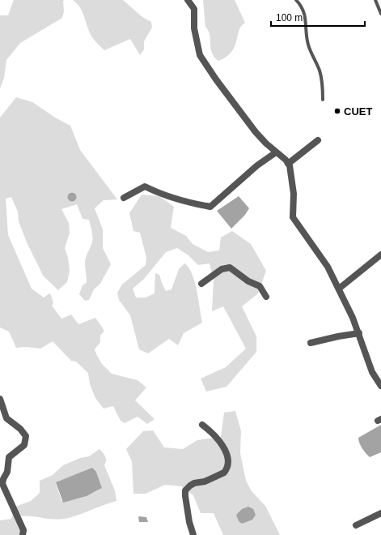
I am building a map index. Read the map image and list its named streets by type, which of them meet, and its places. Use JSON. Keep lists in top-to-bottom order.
{
  "places": ["CUET"],
  "scale_bar": "100 m"
}
